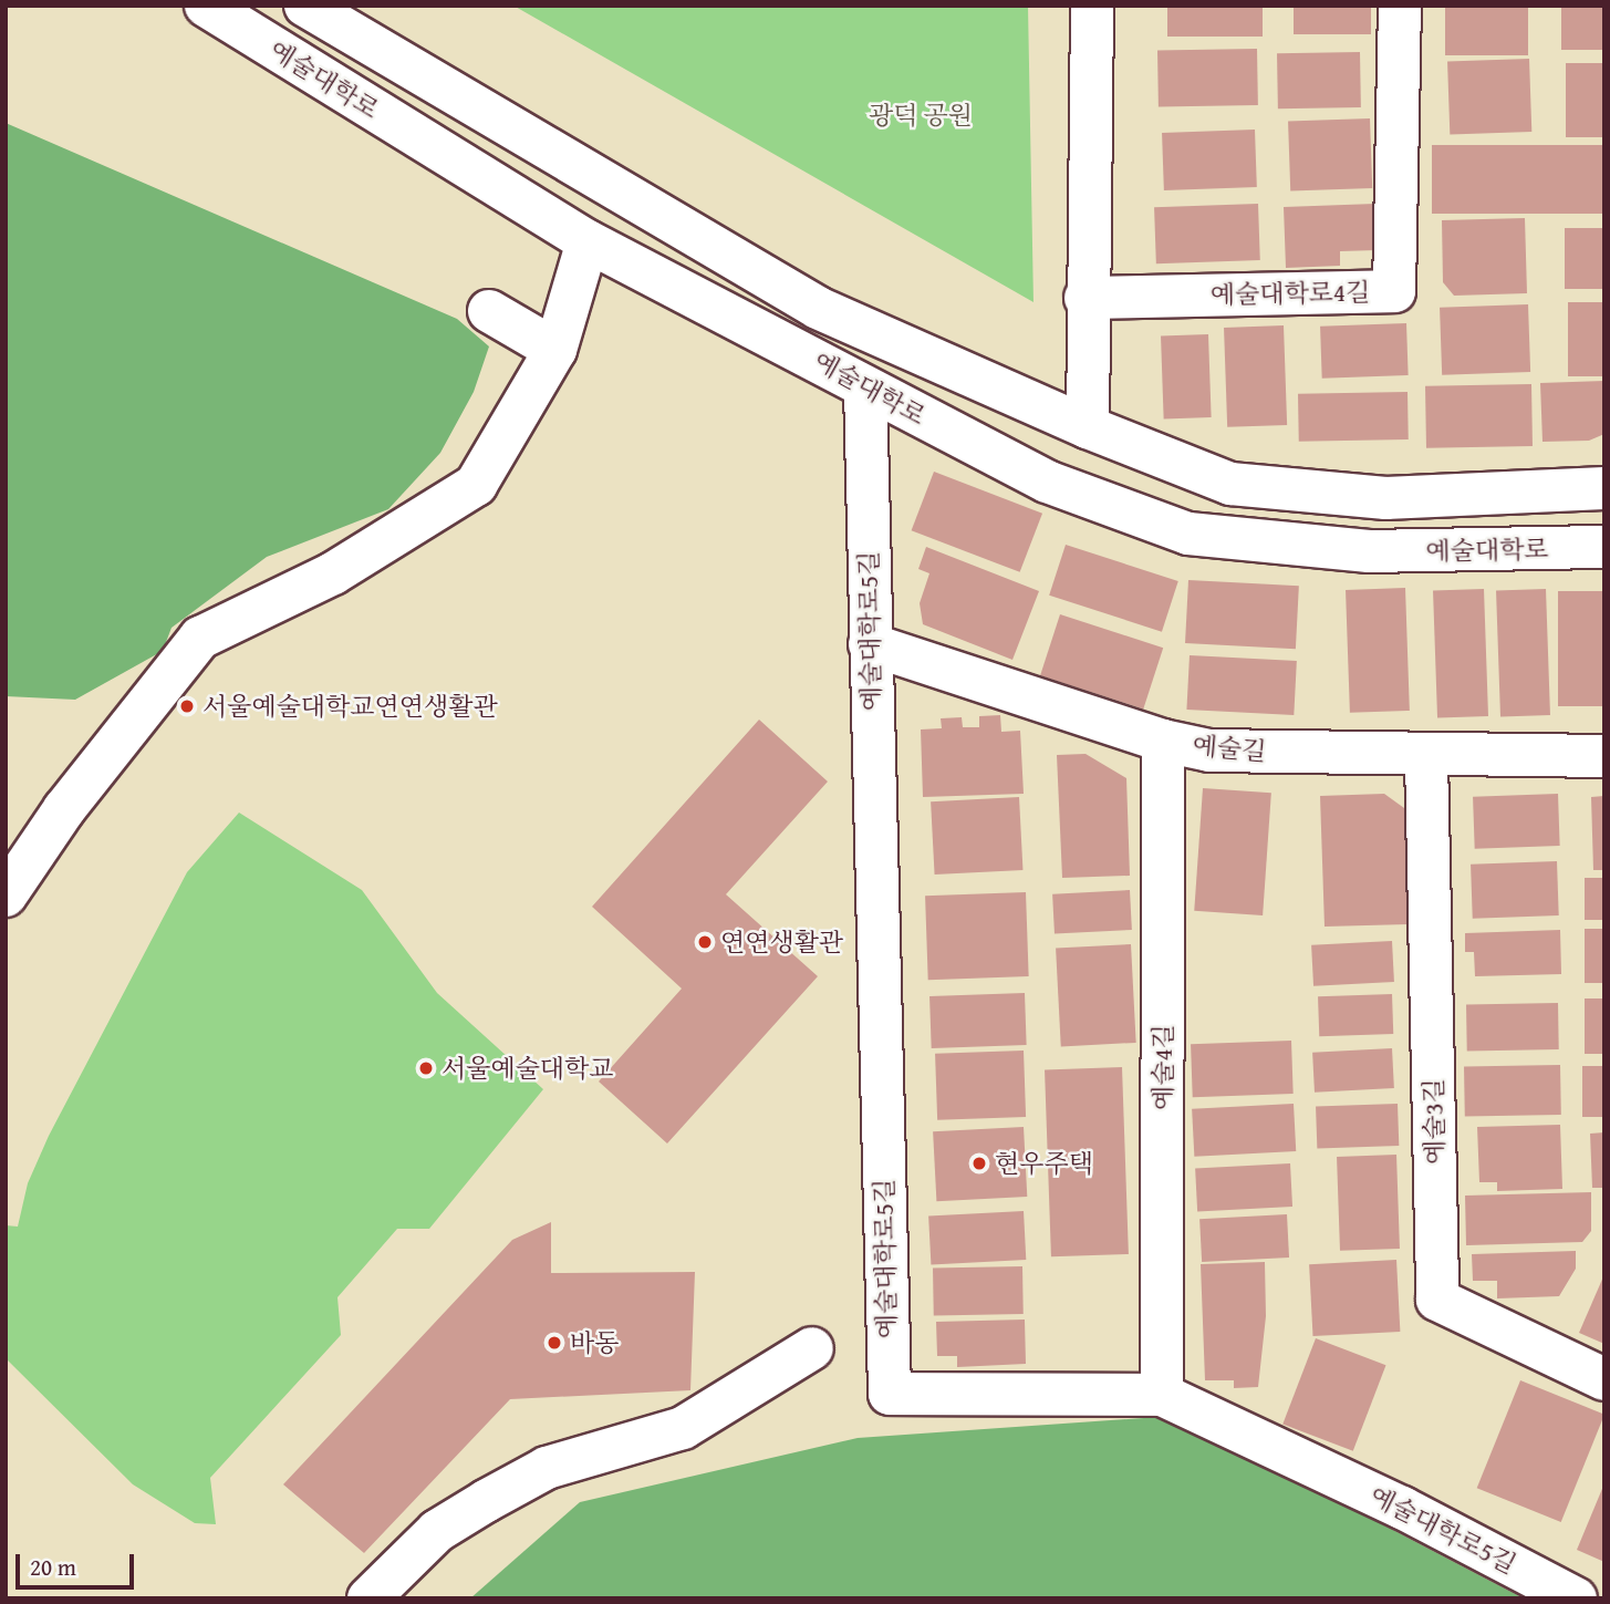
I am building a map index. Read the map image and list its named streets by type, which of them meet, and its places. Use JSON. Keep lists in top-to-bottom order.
{
  "streets": {
    "street": [
      "예술대학로",
      "예술대학로4길",
      "예술대학로5길",
      "예술길",
      "예술4길",
      "예술3길"
    ]
  },
  "crossings": [
    ["예술대학로", "예술대학로5길"],
    ["예술대학로5길", "예술길"],
    ["예술대학로5길", "예술4길"],
    ["예술길", "예술4길"],
    ["예술길", "예술3길"]
  ],
  "parks": ["광덕 공원"],
  "places": [
    "서울예술대학교연연생활관",
    "연연생활관",
    "서울예술대학교",
    "현우주택",
    "바동"
  ],
  "scale_bar": "20 m"
}
